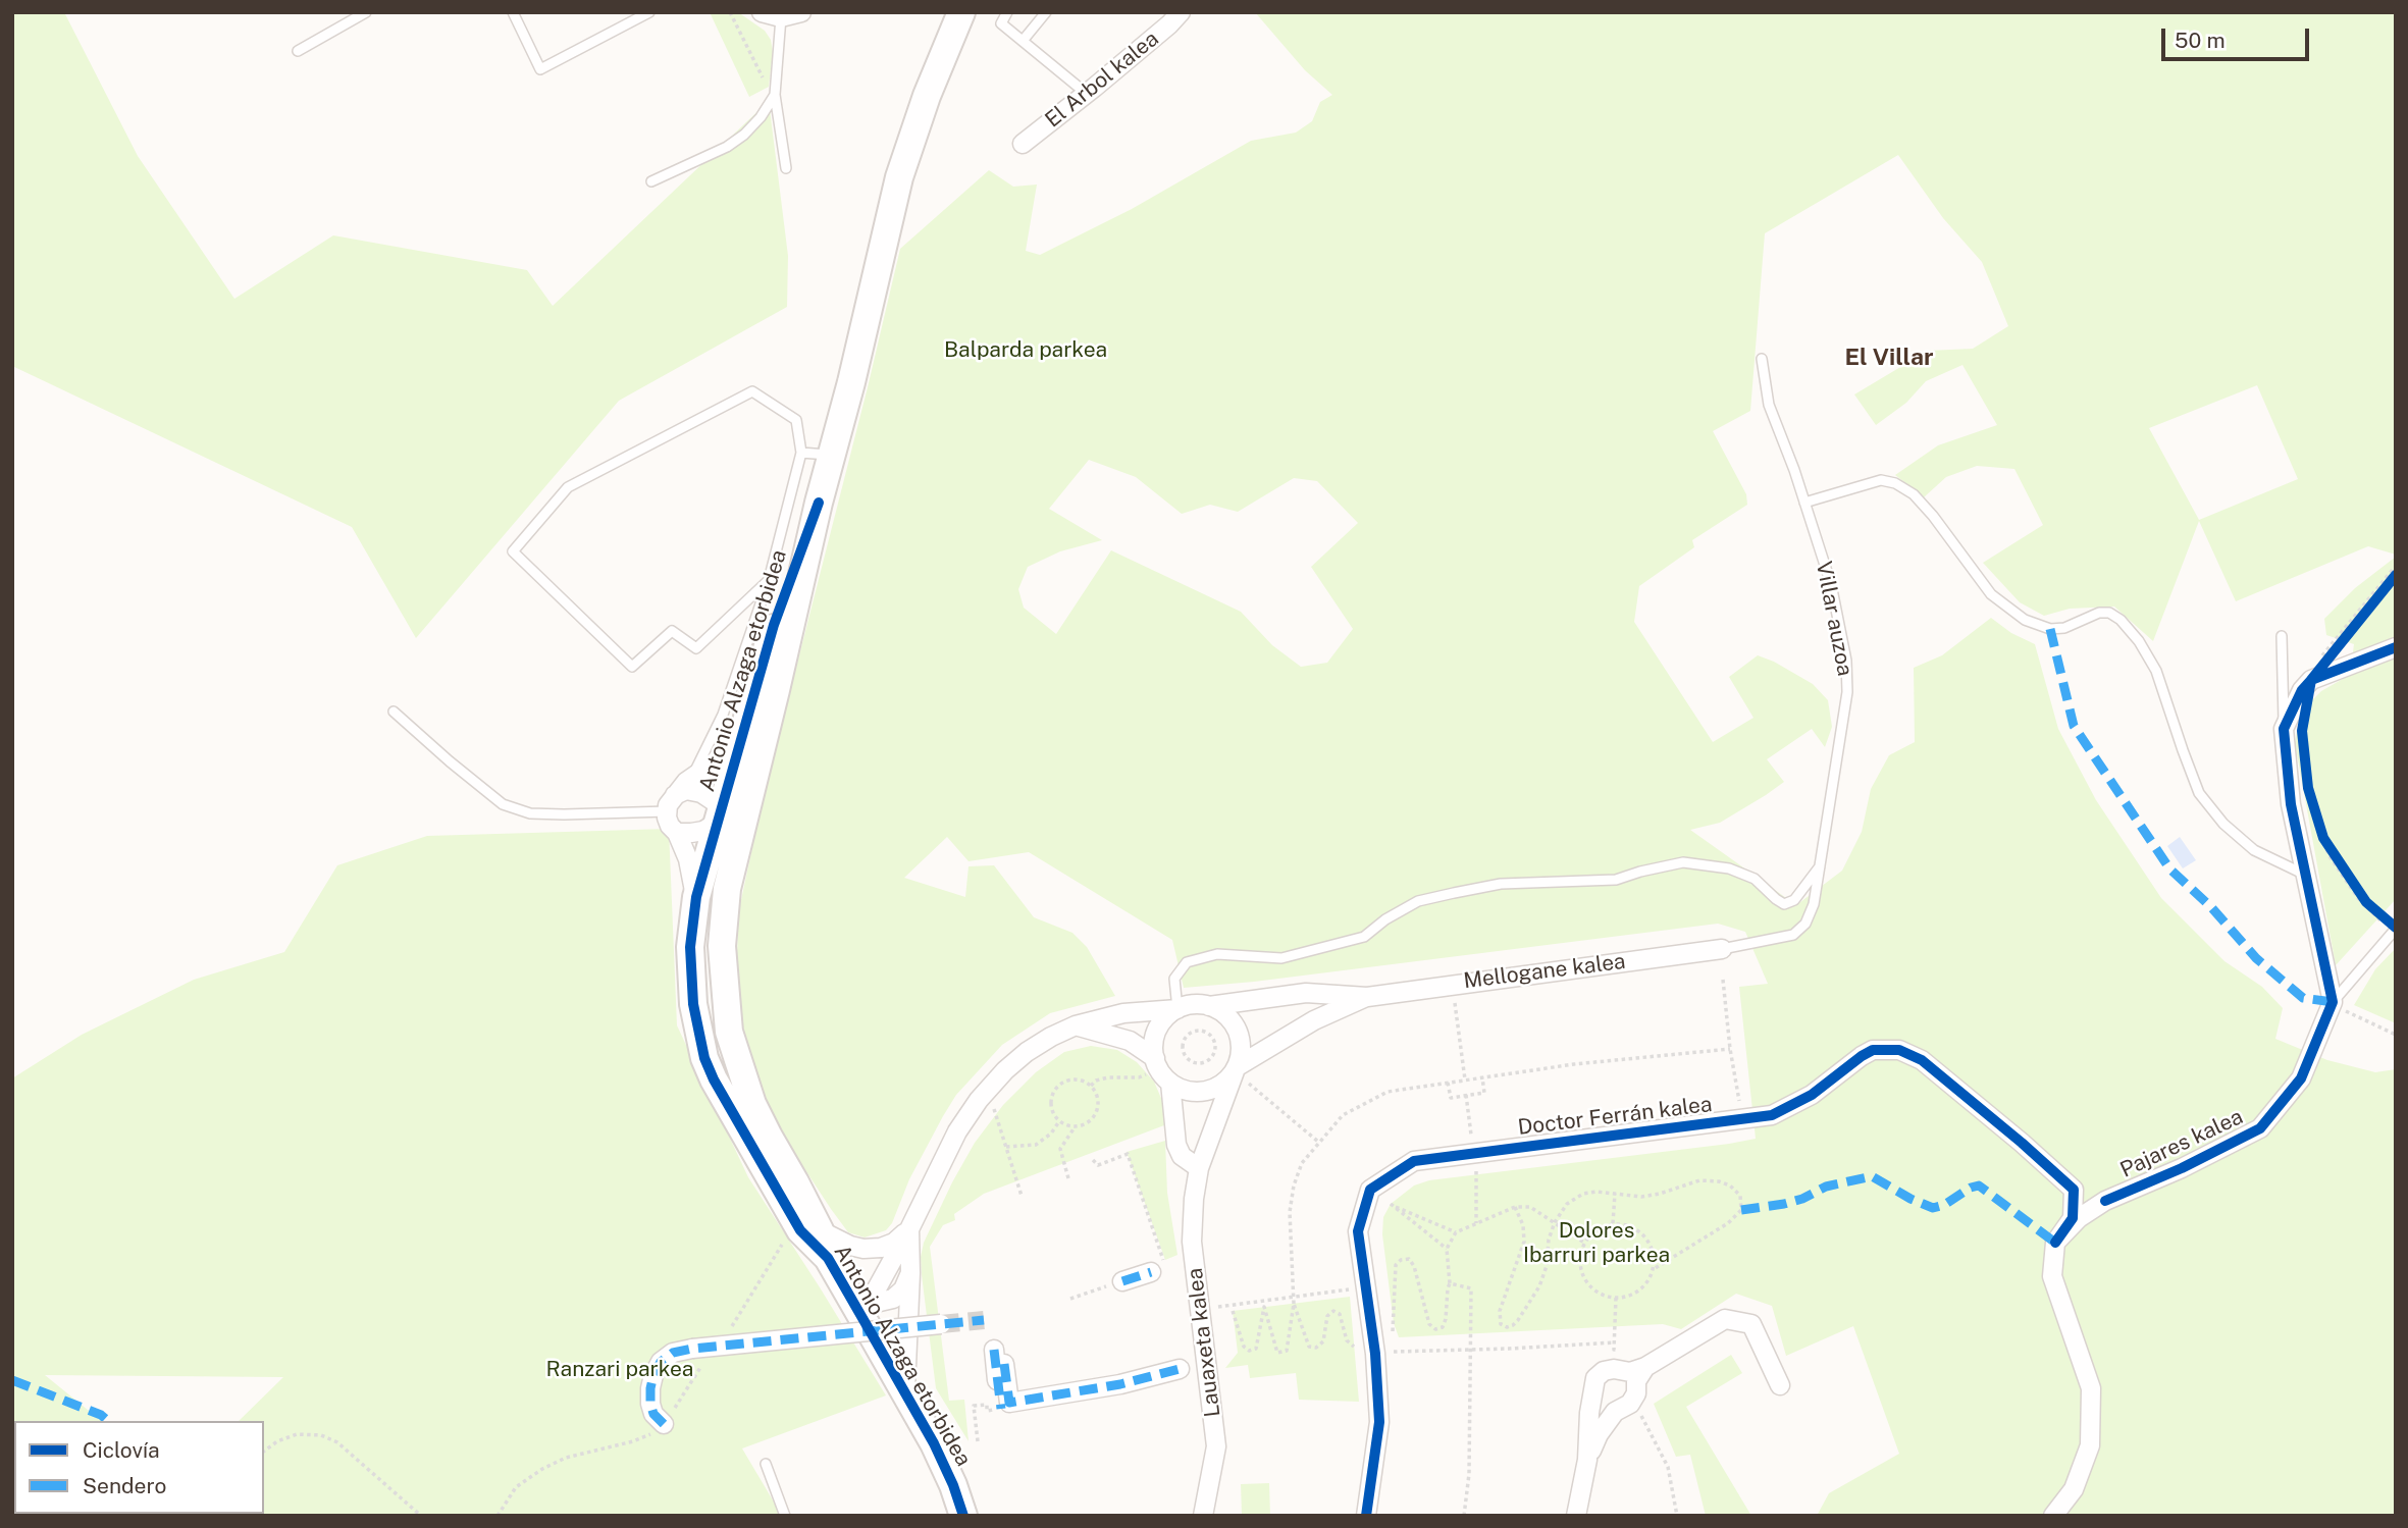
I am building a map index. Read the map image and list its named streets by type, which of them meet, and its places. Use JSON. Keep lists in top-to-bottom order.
{
  "streets": {
    "street": [
      "El Arbol kalea",
      "Antonio Alzaga etorbidea",
      "Mellogane kalea",
      "Doctor Ferrán kalea",
      "Pajares kalea",
      "Lauaxeta kalea"
    ],
    "lane": ["Villar auzoa"]
  },
  "crossings": [
    ["Villar auzoa", "Mellogane kalea"],
    ["Mellogane kalea", "Lauaxeta kalea"]
  ],
  "districts": ["El Villar"],
  "parks": ["Balparda parkea", "Dolores Ibarruri parkea", "Ranzari parkea"],
  "legend": ["Ciclovía", "Sendero"],
  "scale_bar": "50 m"
}
